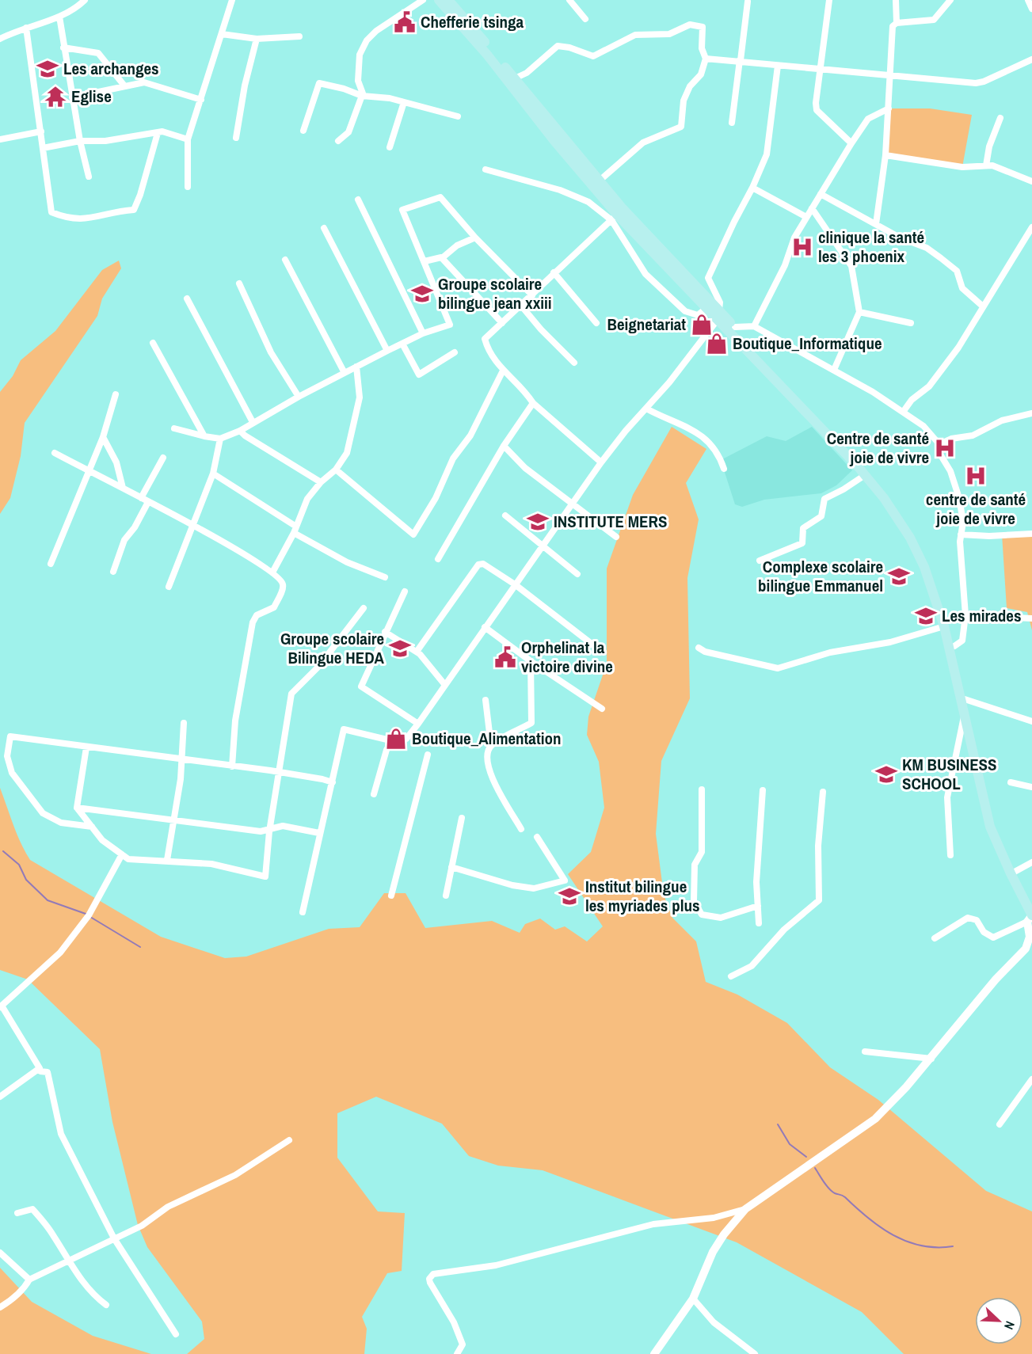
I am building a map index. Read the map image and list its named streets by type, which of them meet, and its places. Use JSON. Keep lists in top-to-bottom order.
{
  "places": {
    "public building": ["Chefferie tsinga", "Orphelinat la victoire divine"],
    "school or university": [
      "Les archanges",
      "Groupe scolaire bilingue jean xxiii",
      "INSTITUTE MERS",
      "Complexe scolaire bilingue Emmanuel",
      "Les mirades",
      "Groupe scolaire Bilingue HEDA",
      "KM BUSINESS SCHOOL",
      "Institut bilingue les myriades plus"
    ],
    "temple": ["Eglise"],
    "hospital": ["clinique la santé les 3 phoenix", "Centre de santé joie de vivre", "centre de santé joie de vivre"],
    "shop": ["Beignetariat", "Boutique_Informatique", "Boutique_Alimentation"]
  },
  "north": "bottom right"
}
